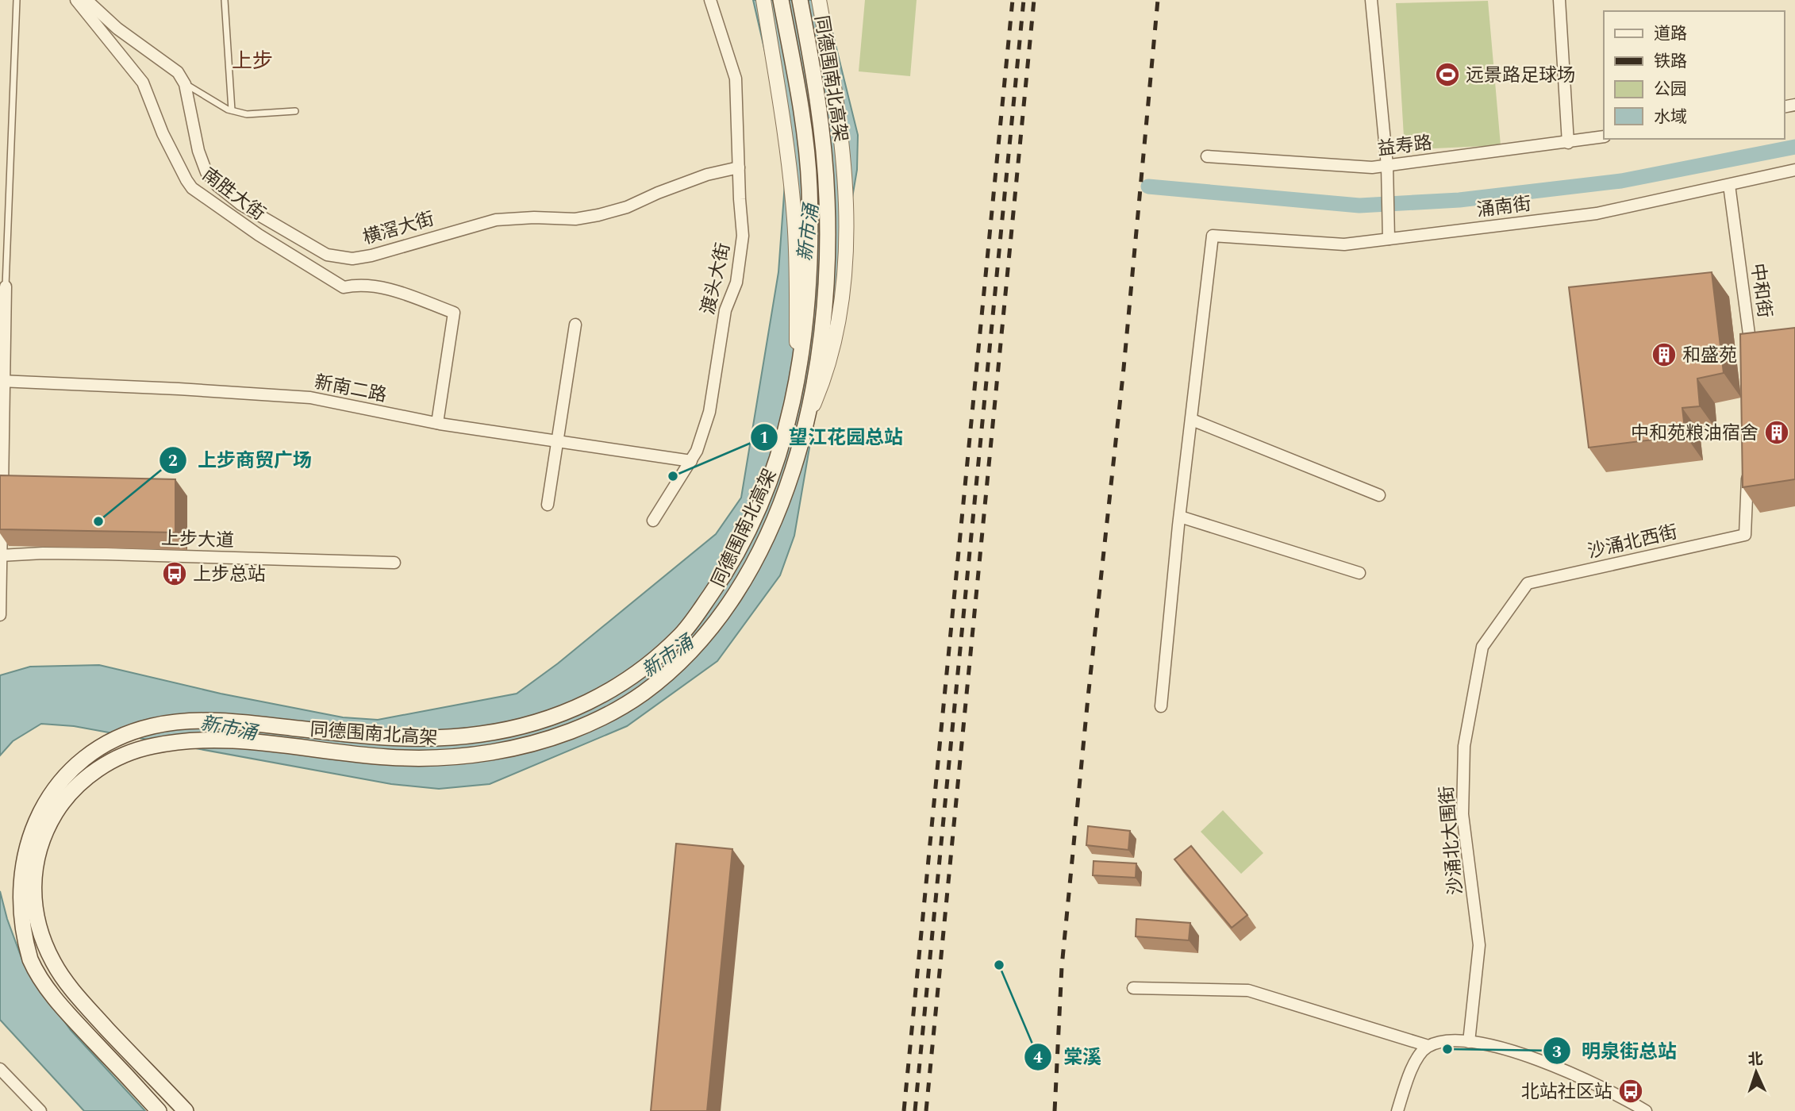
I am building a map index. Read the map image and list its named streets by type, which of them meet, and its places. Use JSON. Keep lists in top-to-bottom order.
{
  "streets": {
    "main road": ["同德围南北高架"],
    "street": [
      "益寿路",
      "南胜大街",
      "涌南街",
      "横滘大街",
      "渡头大街",
      "中和街",
      "新南二路",
      "上步大道",
      "沙涌北西街",
      "沙涌北大围街"
    ]
  },
  "crossings": [
    ["南胜大街", "新南二路"],
    ["涌南街", "中和街"],
    ["横滘大街", "渡头大街"],
    ["渡头大街", "新南二路"],
    ["沙涌北西街", "沙涌北大围街"]
  ],
  "districts": ["上步"],
  "water": ["新市涌"],
  "places": {
    "sports": ["远景路足球场"],
    "building": ["和盛苑", "中和苑粮油宿舍"],
    "other": [
      "望江花园总站",
      "上步商贸广场",
      "棠溪",
      "明泉街总站"
    ],
    "bus stop": ["上步总站", "北站社区站"]
  },
  "legend": [
    "道路",
    "铁路",
    "公园",
    "水域"
  ],
  "north": "top"
}
